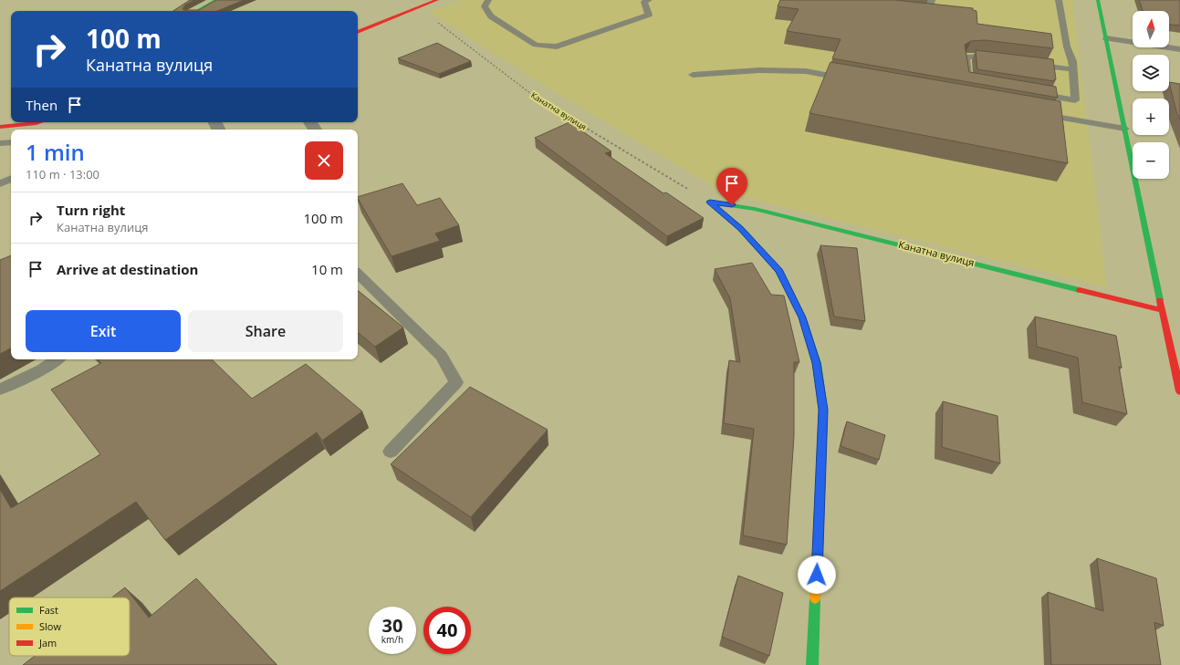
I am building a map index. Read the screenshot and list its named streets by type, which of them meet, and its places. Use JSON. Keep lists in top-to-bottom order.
{
  "streets": {
    "street": ["Канатна вулиця"]
  },
  "legend": ["Fast", "Slow", "Jam"],
  "north": "top",
  "page": {
    "map_buttons": ["+", "−"],
    "turn": ["100 m", "Канатна вулиця"],
    "then": "Then",
    "heading": ["1 min", "110 m · 13:00"],
    "list": [
      {
        "name": "Turn right",
        "note": "Канатна вулиця",
        "value": "100 m"
      },
      {
        "name": "Arrive at destination",
        "value": "10 m"
      }
    ],
    "buttons": ["Exit", "Share"],
    "speed": "30 km/h",
    "limit": "40"
  }
}
